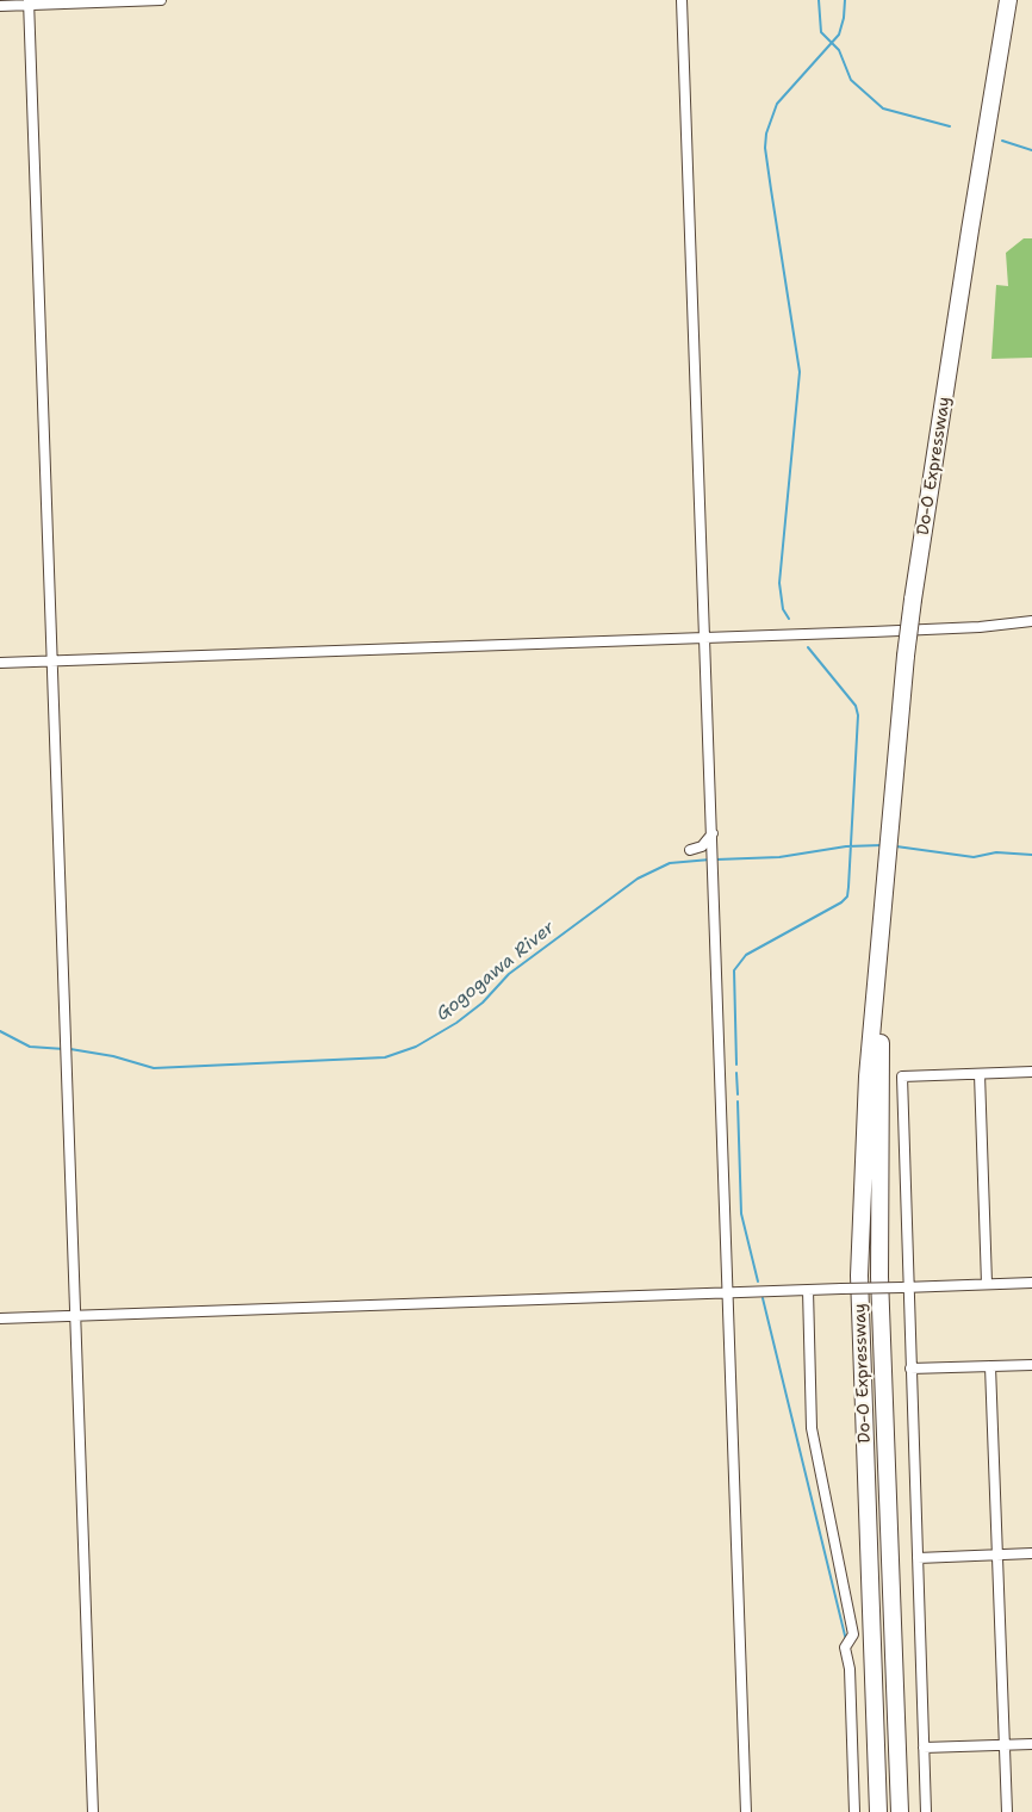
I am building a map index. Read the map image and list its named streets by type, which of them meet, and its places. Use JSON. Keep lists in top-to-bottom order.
{
  "streets": {
    "highway": ["Do-O Expressway"]
  },
  "water": ["Gogogawa River"]
}
